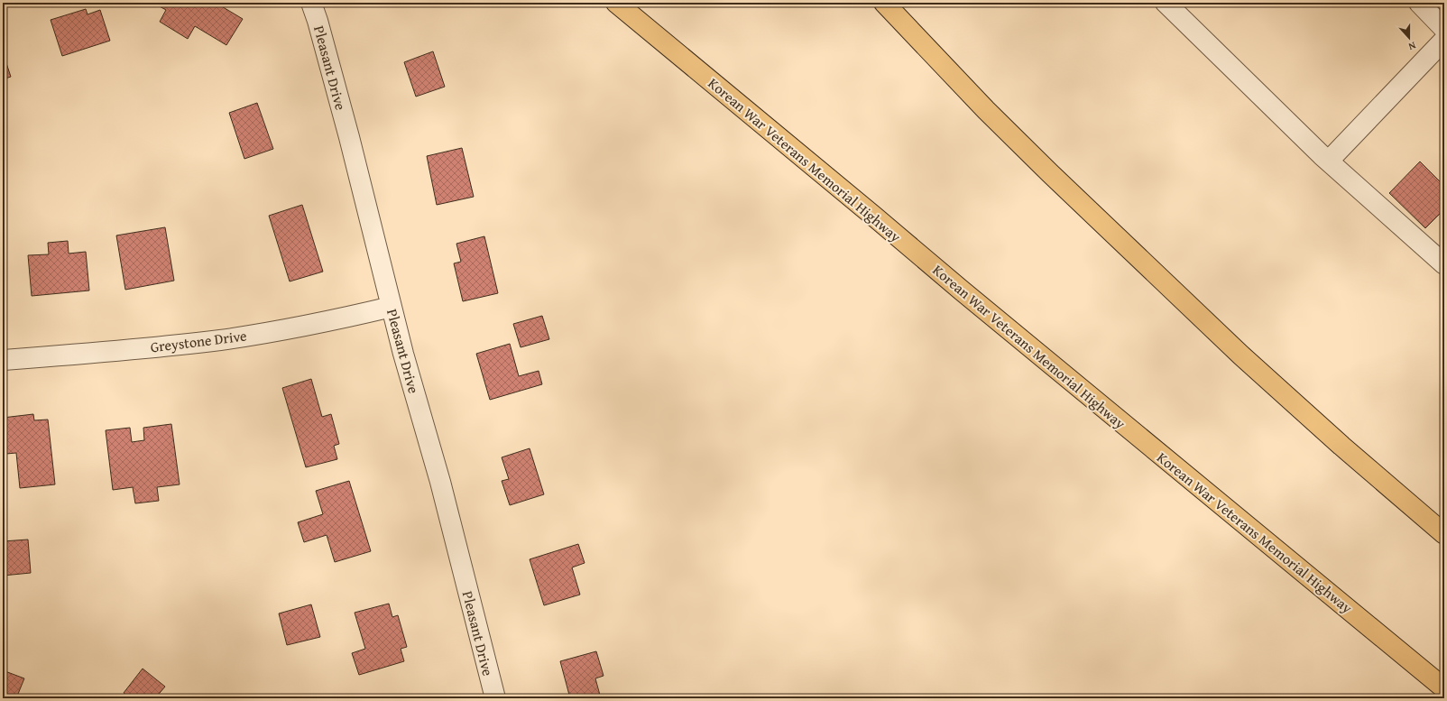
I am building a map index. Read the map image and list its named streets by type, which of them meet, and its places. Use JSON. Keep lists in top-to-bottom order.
{
  "streets": {
    "highway": ["Korean War Veterans Memorial Highway"],
    "street": ["Pleasant Drive", "Greystone Drive"]
  },
  "crossings": [
    ["Pleasant Drive", "Greystone Drive"]
  ],
  "north": "bottom"
}
